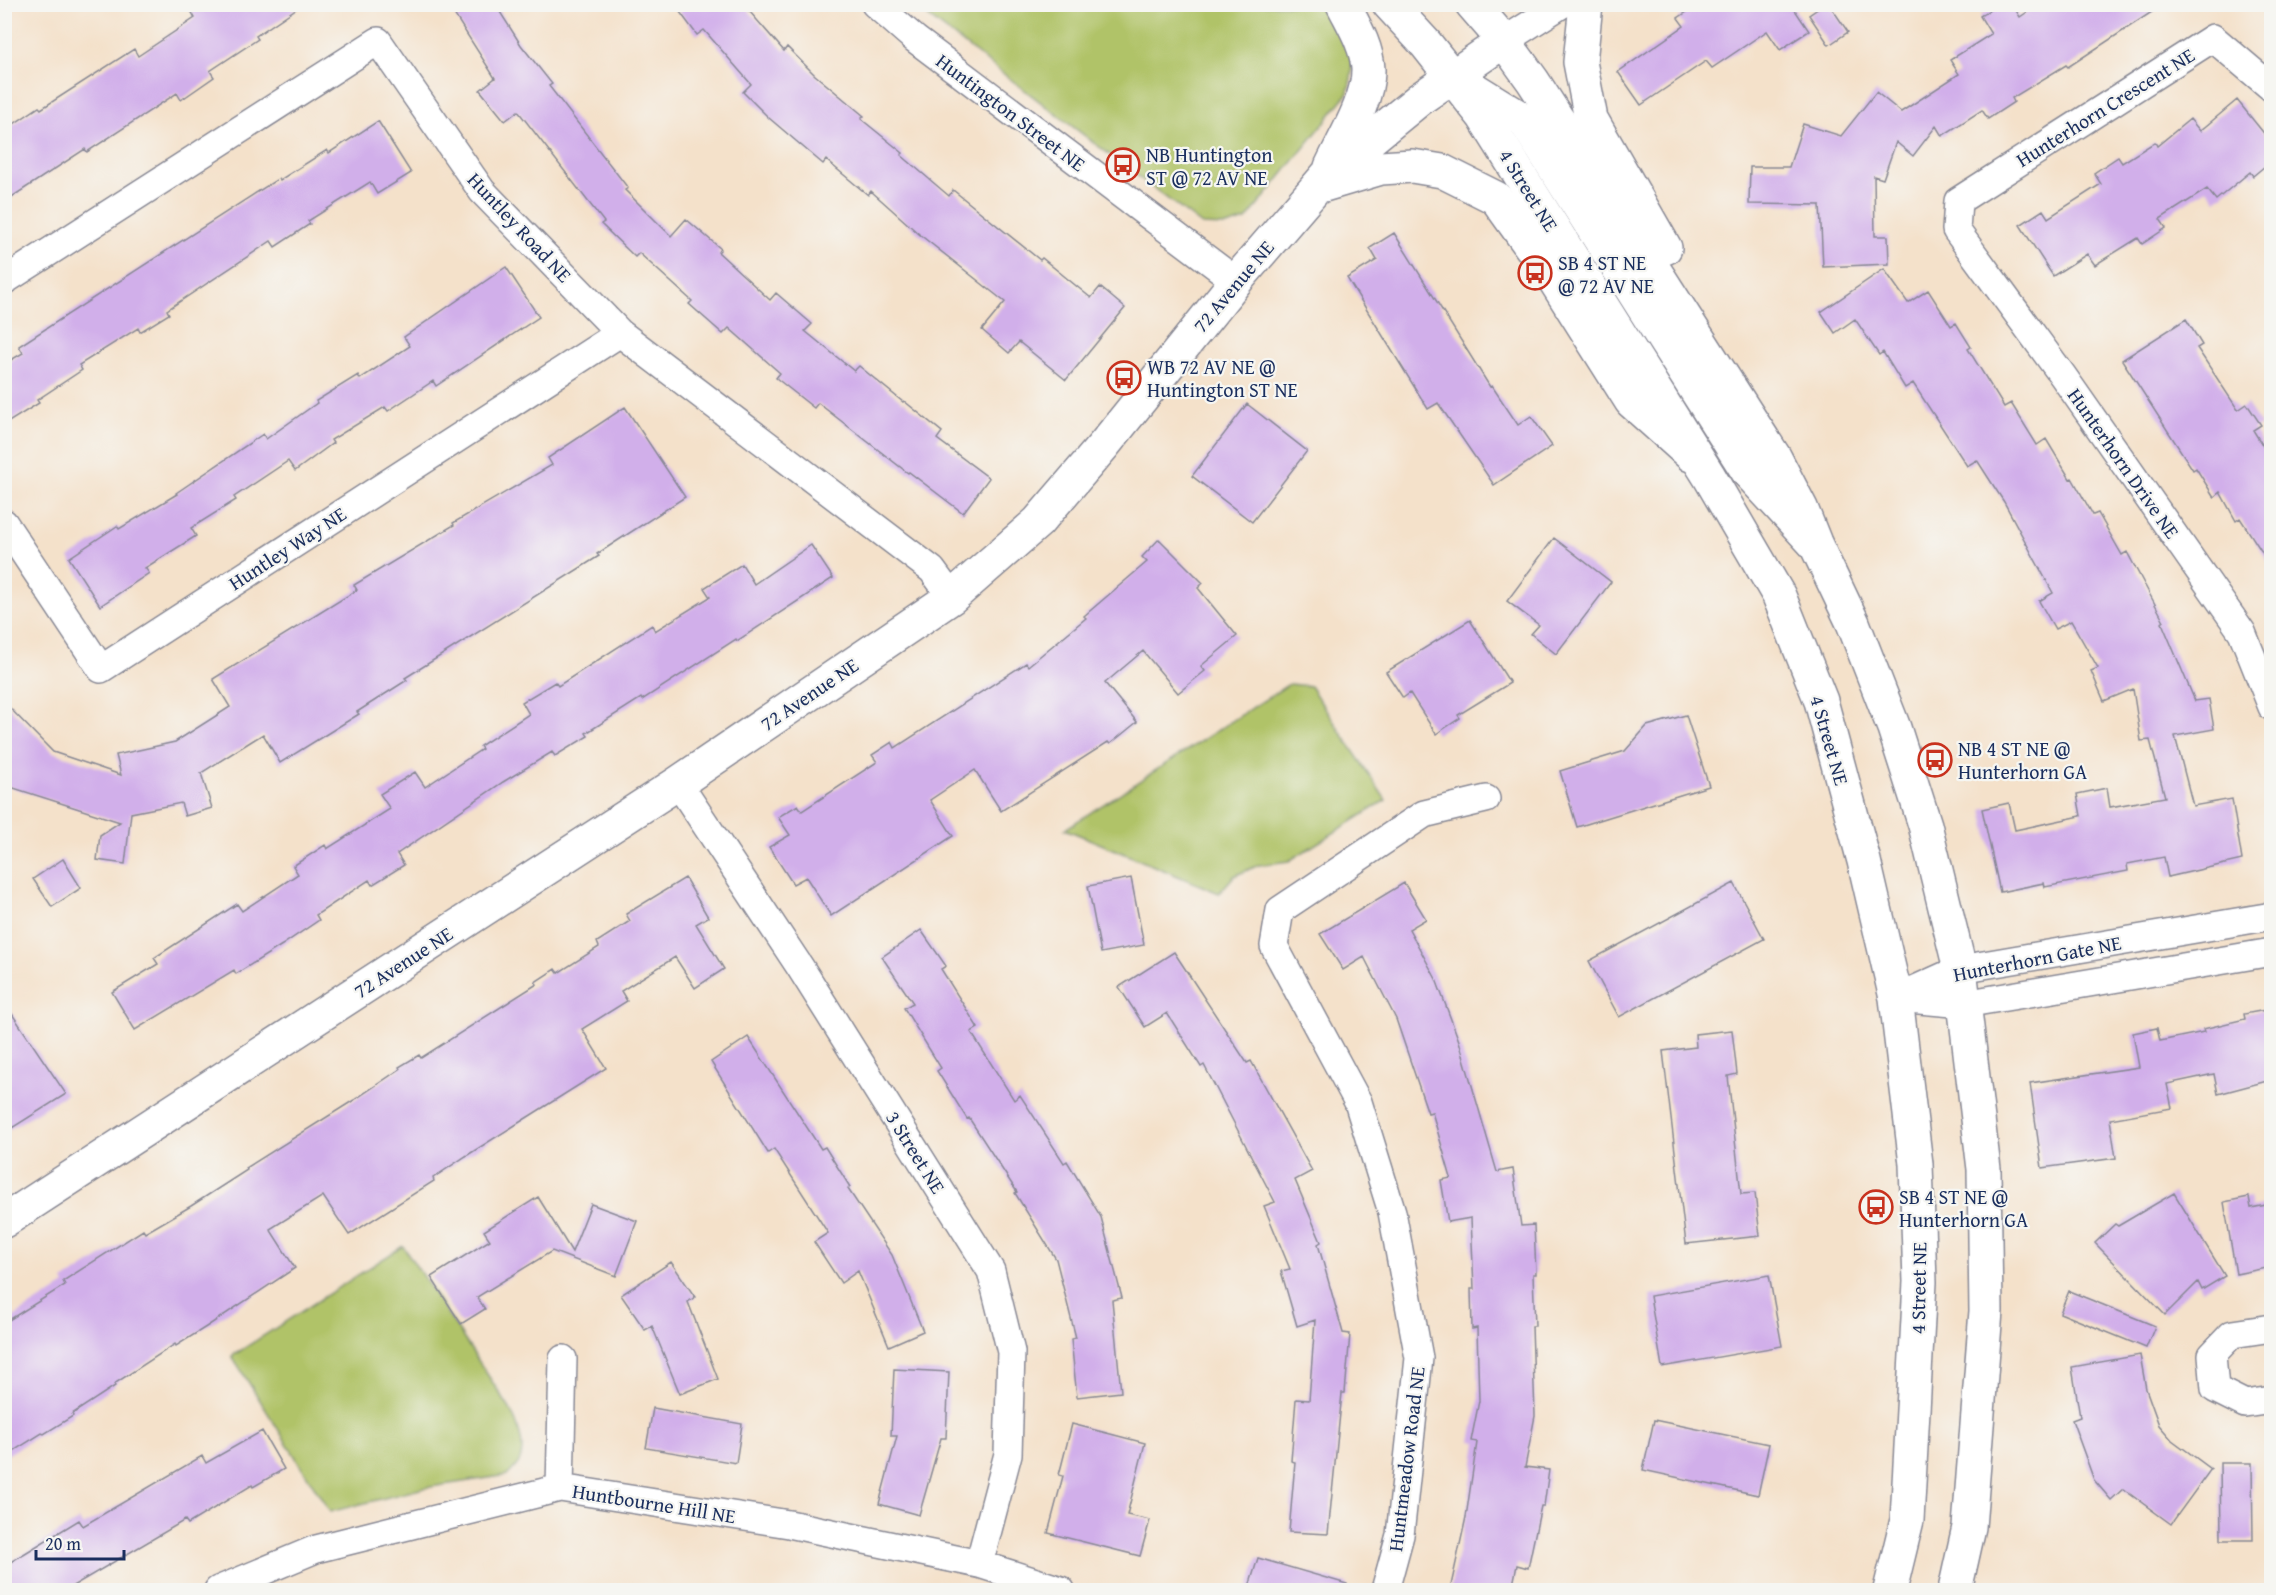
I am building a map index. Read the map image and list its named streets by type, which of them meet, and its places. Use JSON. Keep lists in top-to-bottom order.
{
  "streets": {
    "main road": ["4 Street NE", "72 Avenue NE"],
    "street": [
      "Hunterhorn Crescent NE",
      "Huntington Street NE",
      "Huntley Road NE",
      "Hunterhorn Drive NE",
      "Huntley Way NE",
      "Hunterhorn Gate NE",
      "3 Street NE",
      "Huntmeadow Road NE",
      "Huntbourne Hill NE"
    ]
  },
  "crossings": [
    ["Hunterhorn Crescent NE", "Hunterhorn Drive NE"],
    ["Huntington Street NE", "72 Avenue NE"],
    ["4 Street NE", "72 Avenue NE"],
    ["4 Street NE", "Hunterhorn Gate NE"],
    ["Huntley Road NE", "72 Avenue NE"],
    ["Huntley Road NE", "Huntley Way NE"],
    ["72 Avenue NE", "3 Street NE"],
    ["3 Street NE", "Huntbourne Hill NE"]
  ],
  "places": {
    "bus stop": [
      "NB Huntington ST @ 72 AV NE",
      "SB 4 ST NE @ 72 AV NE",
      "WB 72 AV NE @ Huntington ST NE",
      "NB 4 ST NE @ Hunterhorn GA",
      "SB 4 ST NE @ Hunterhorn GA"
    ]
  },
  "scale_bar": "20 m"
}
